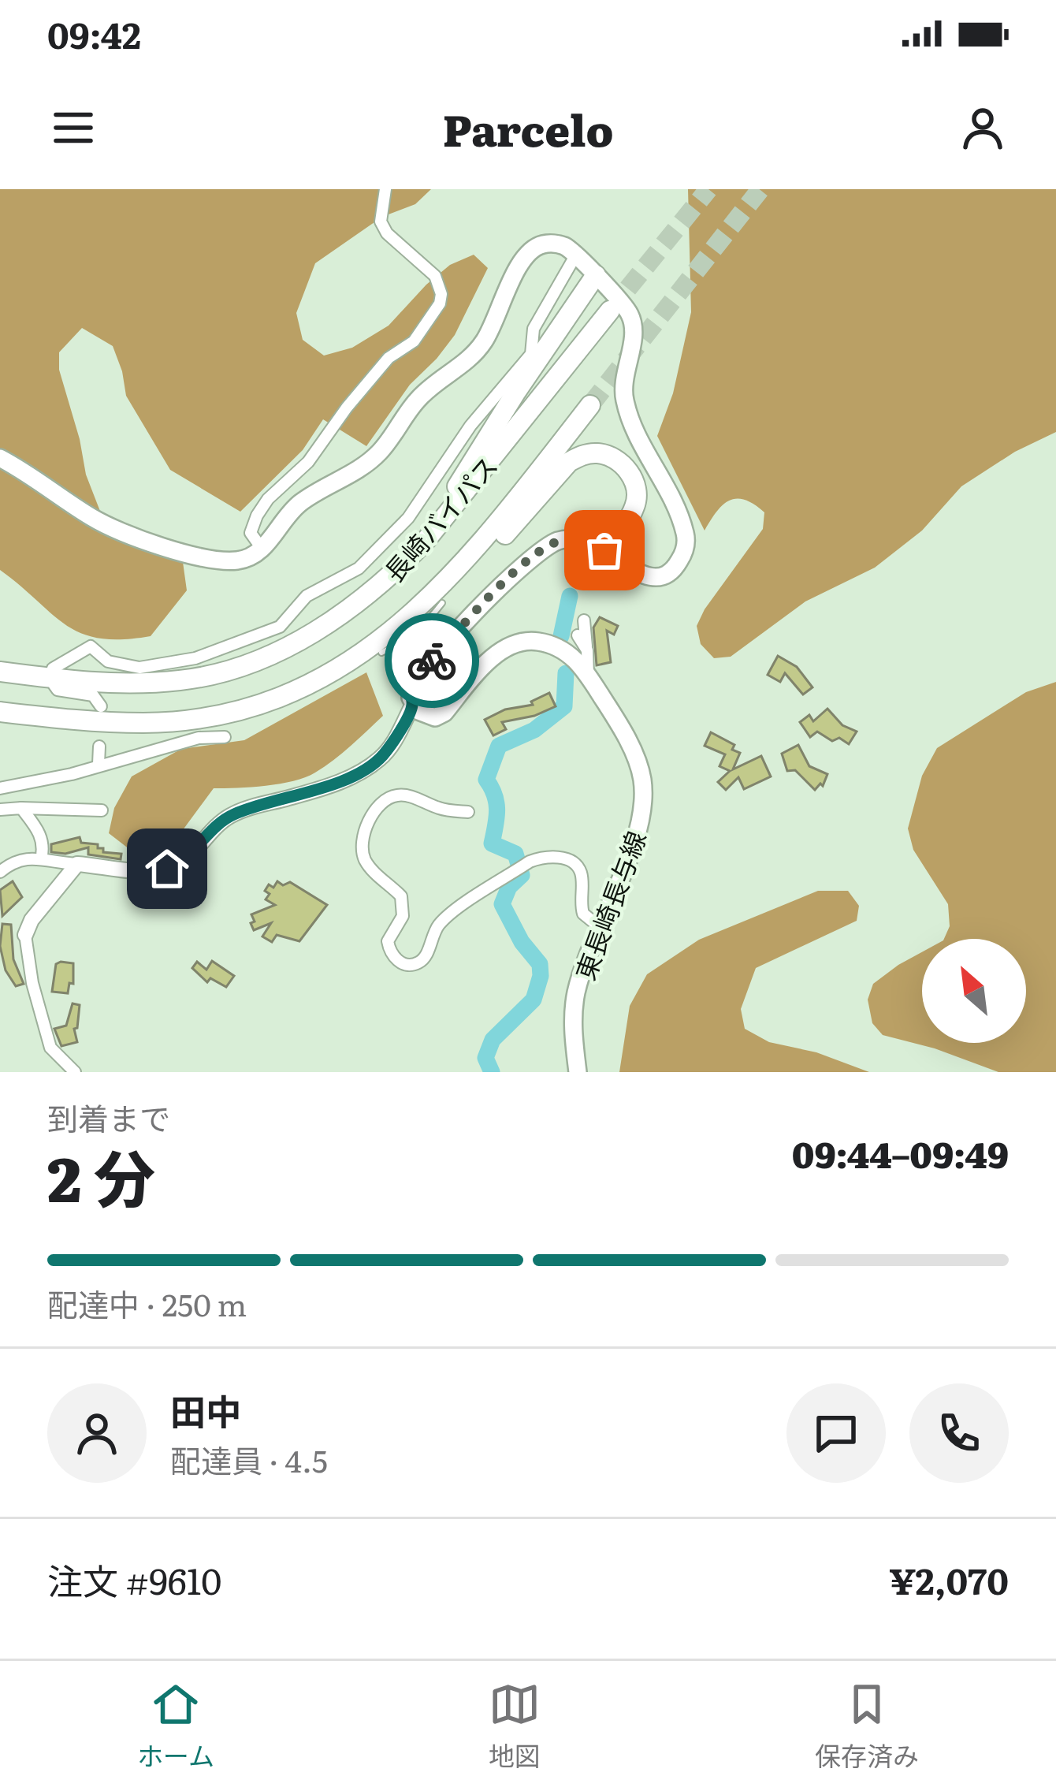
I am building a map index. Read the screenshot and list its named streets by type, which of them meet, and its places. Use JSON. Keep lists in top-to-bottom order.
{
  "streets": {
    "highway": ["長崎バイパス"],
    "main road": ["東長崎長与線"]
  },
  "north": "top left",
  "page": {
    "status": "09:42",
    "header": "Parcelo",
    "heading": ["2 分", "到着まで", "09:44–09:49"],
    "panel": [
      "田中",
      "配達員 · 4.5",
      "注文 #9610",
      "¥2,070"
    ],
    "bar": "配達中 · 250 m",
    "tabs": ["ホーム", "地図", "保存済み"]
  }
}
